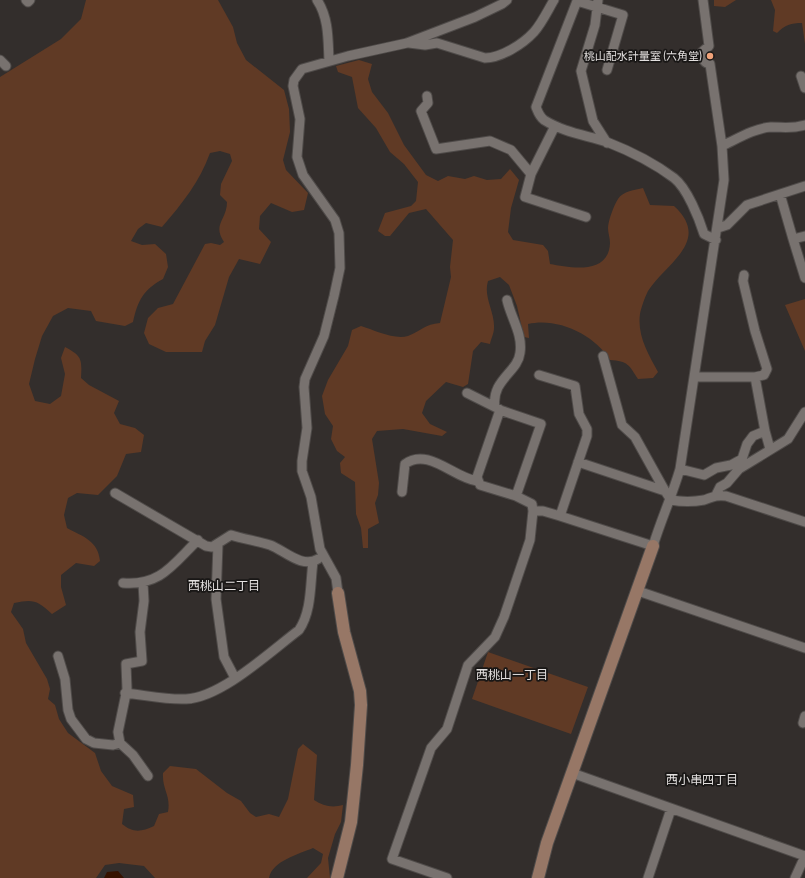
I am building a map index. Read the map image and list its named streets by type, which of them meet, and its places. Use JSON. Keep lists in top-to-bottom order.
{
  "districts": ["西桃山二丁目", "西桃山一丁目", "西小串四丁目"],
  "places": ["桃山配水計量室 (六角堂)"]
}
